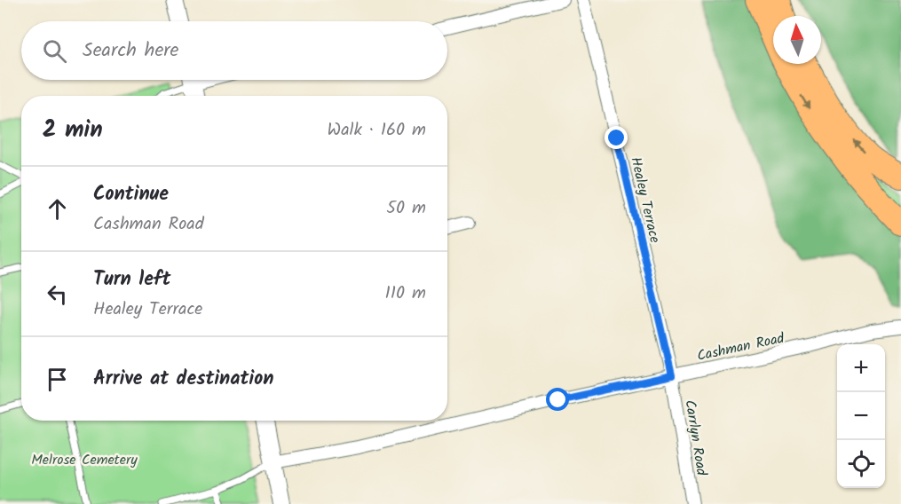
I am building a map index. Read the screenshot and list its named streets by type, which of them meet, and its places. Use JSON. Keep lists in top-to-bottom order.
{
  "streets": {
    "street": ["Healey Terrace", "Cashman Road", "Carrlyn Road"]
  },
  "crossings": [
    ["Healey Terrace", "Cashman Road"],
    ["Healey Terrace", "Carrlyn Road"],
    ["Cashman Road", "Carrlyn Road"]
  ],
  "parks": ["Melrose Cemetery"],
  "north": "top",
  "page": {
    "search": "Search here",
    "heading": ["2 min", "Walk · 160 m"],
    "list": [
      ["Continue", "Cashman Road", "50 m"],
      ["Turn left", "Healey Terrace", "110 m"],
      "Arrive at destination"
    ],
    "map_buttons": ["+", "−"]
  }
}
